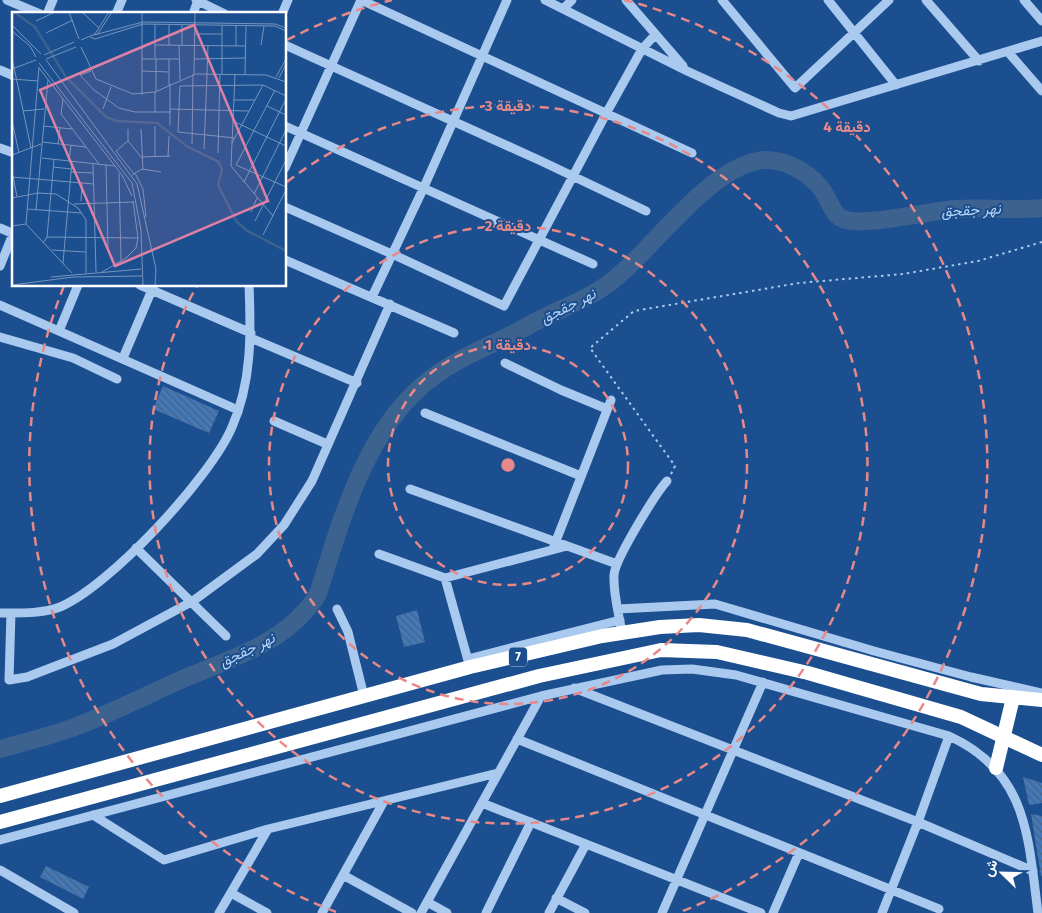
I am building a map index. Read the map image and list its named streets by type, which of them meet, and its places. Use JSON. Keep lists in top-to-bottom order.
{
  "streets": {
    "highway": ["7"]
  },
  "water": ["نهر جقجق"],
  "north": "top left",
  "rings": [
    "3 دقيقة",
    "4 دقيقة",
    "2 دقيقة",
    "1 دقيقة"
  ]
}
